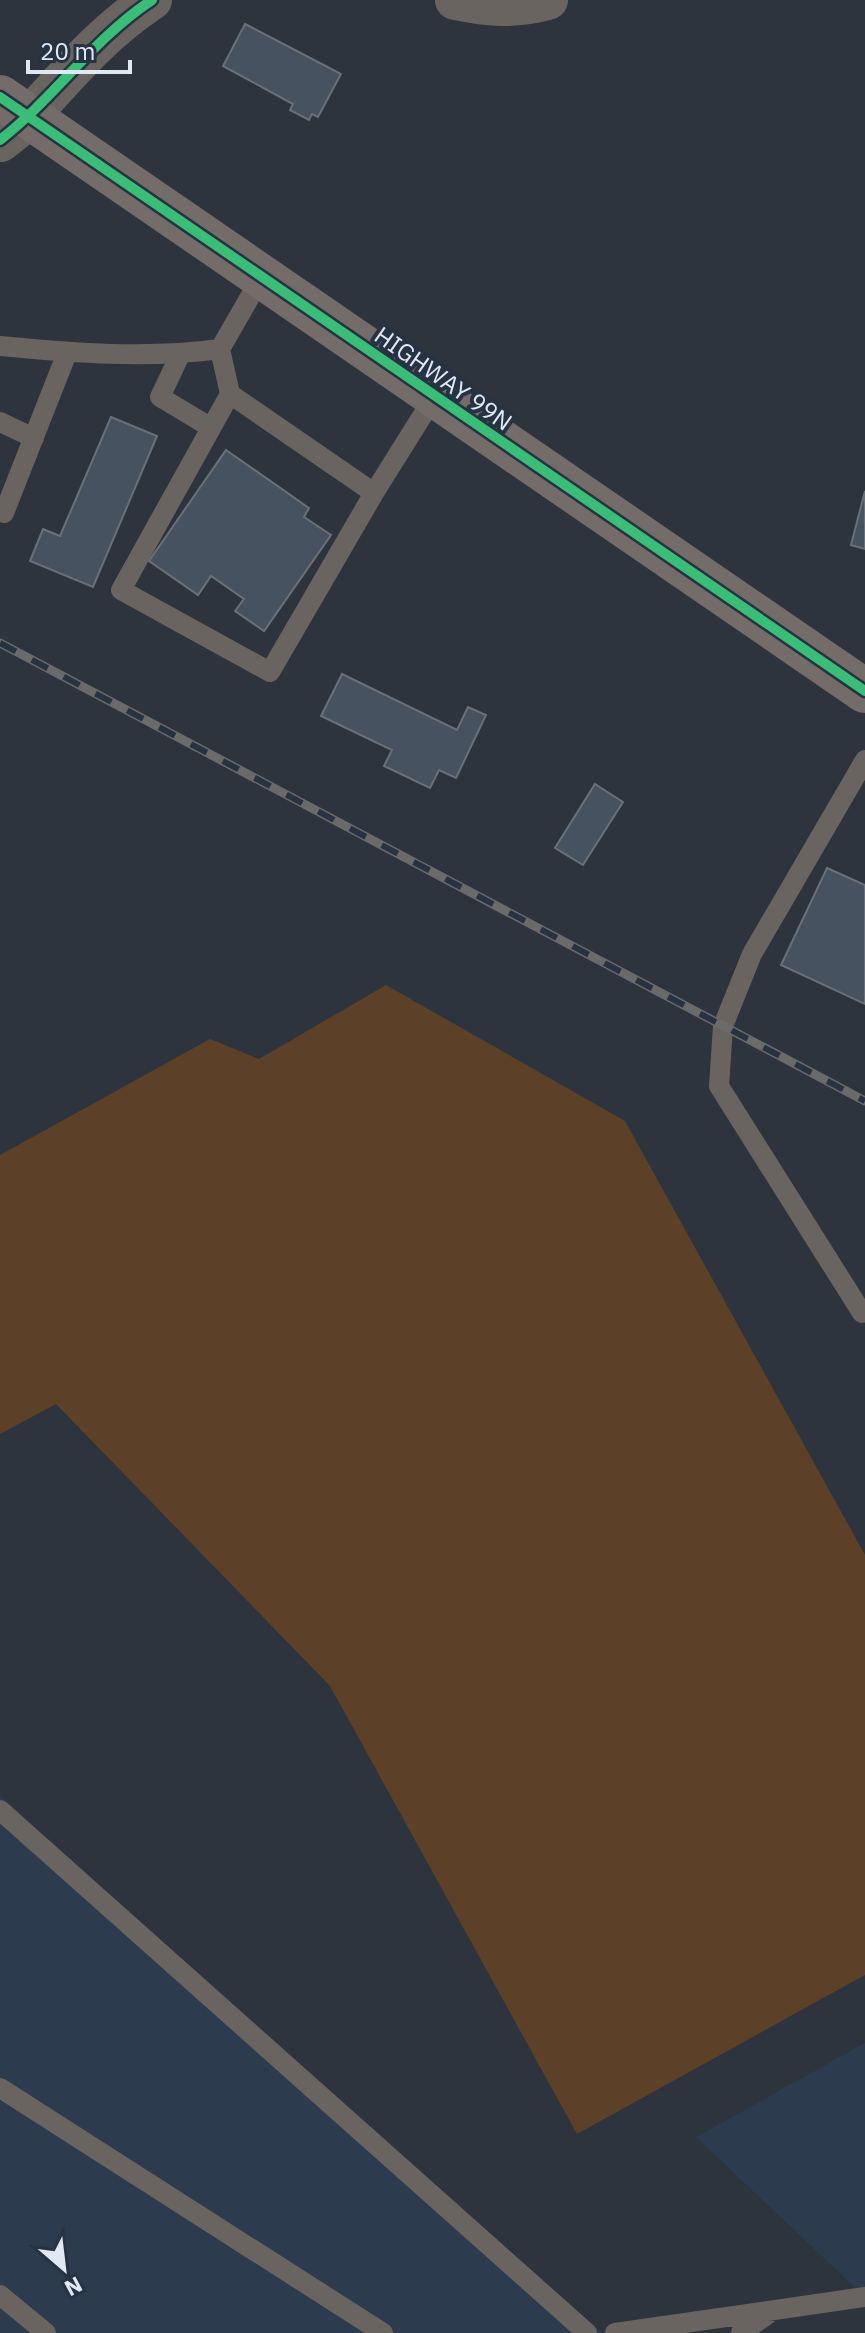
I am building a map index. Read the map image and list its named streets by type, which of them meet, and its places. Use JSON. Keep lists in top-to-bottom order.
{
  "streets": {
    "main road": ["HIGHWAY 99N"]
  },
  "scale_bar": "20 m",
  "north": "bottom right"
}
